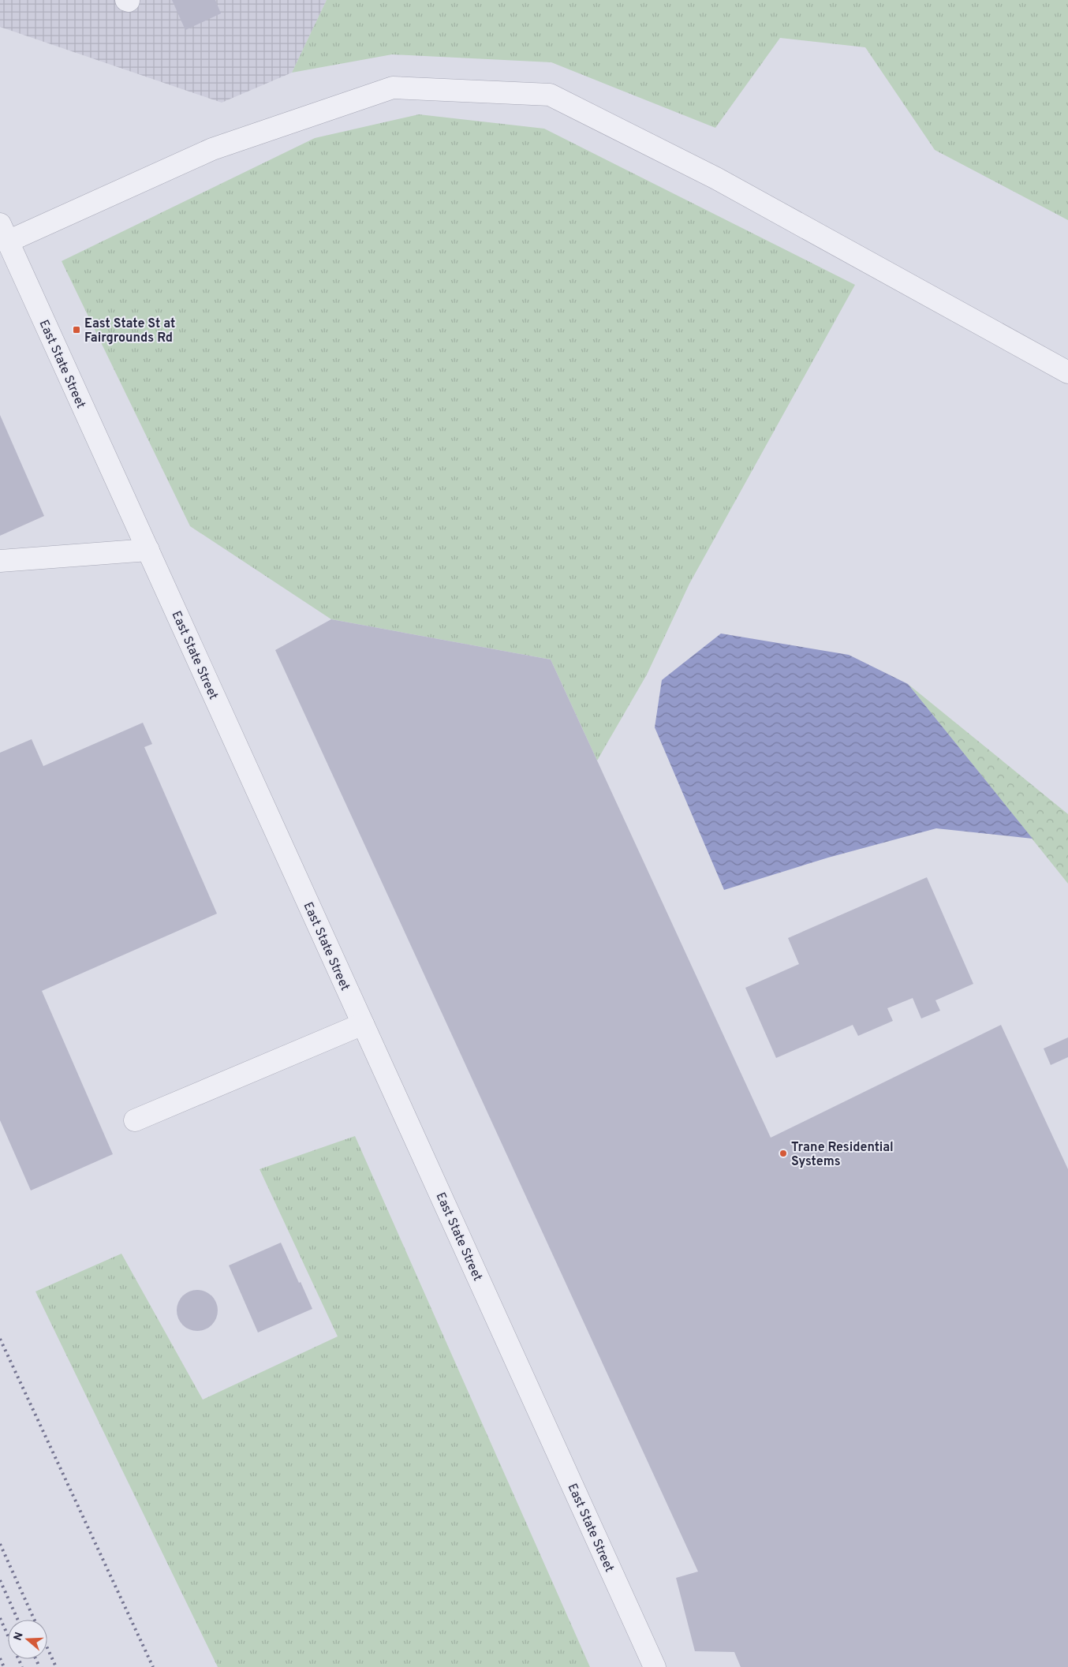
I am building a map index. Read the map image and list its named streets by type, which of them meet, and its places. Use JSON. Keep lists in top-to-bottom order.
{
  "streets": {
    "street": ["East State Street"]
  },
  "places": {
    "transit": ["East State St at Fairgrounds Rd"],
    "other": ["Trane Residential Systems"]
  },
  "north": "left"
}
